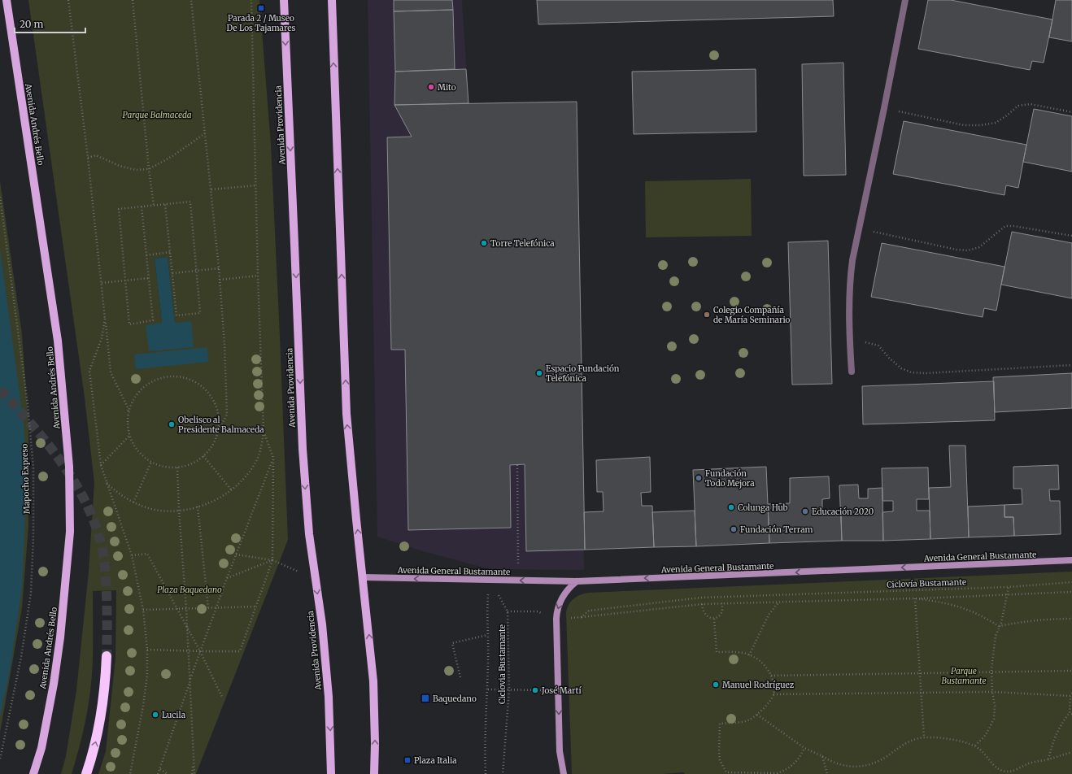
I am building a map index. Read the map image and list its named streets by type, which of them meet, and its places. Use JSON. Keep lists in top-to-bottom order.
{
  "streets": {
    "main road": ["Avenida Andrés Bello", "Avenida Providencia", "Avenida General Bustamante"],
    "path": ["Mapocho Expreso", "Ciclovía Bustamante", "Ciclovia Bustamante"]
  },
  "crossings": [
    ["Avenida General Bustamante", "Ciclovia Bustamante"]
  ],
  "one_way": ["Avenida General Bustamante"],
  "parks": ["Parque Balmaceda", "Plaza Baquedano", "Parque Bustamante"],
  "places": {
    "transit": ["Parada 2 / Museo De Los Tajamares", "Baquedano", "Plaza Italia"],
    "other": [
      "Mito",
      "Torre Telefónica",
      "Colegio Compañía de María Seminario",
      "Espacio Fundación Telefónica",
      "Obelisco al Presidente Balmaceda",
      "Fundación Todo Mejora",
      "Colunga Hub",
      "Educación 2020",
      "Fundación Terram",
      "Manuel Rodríguez",
      "José Martí",
      "Lucila"
    ]
  },
  "scale_bar": "20 m"
}
